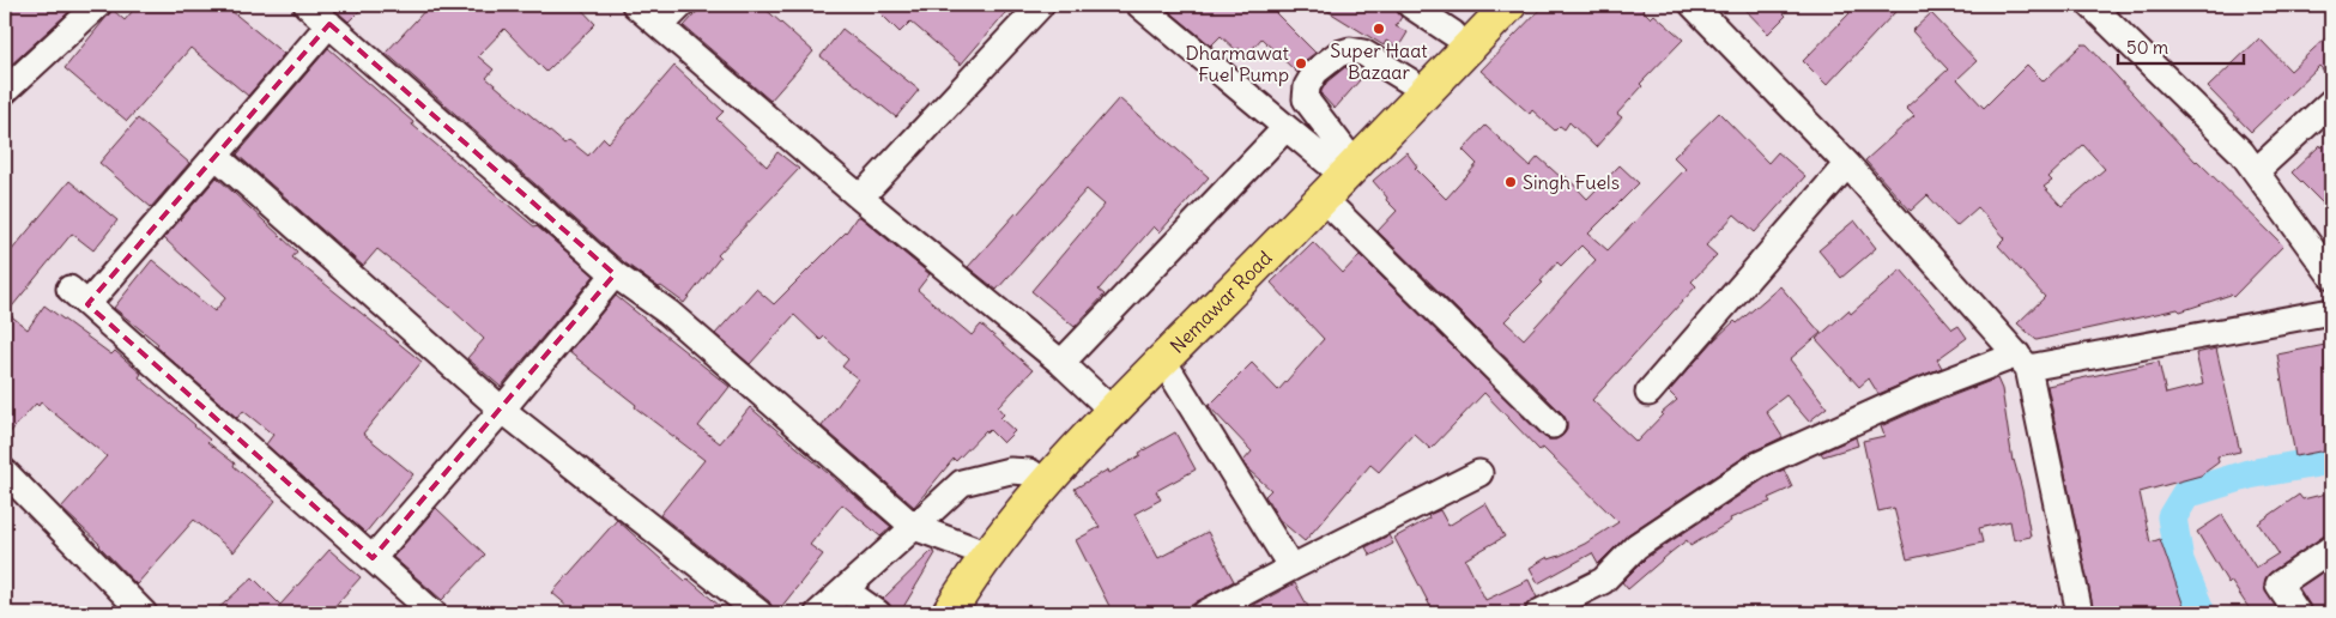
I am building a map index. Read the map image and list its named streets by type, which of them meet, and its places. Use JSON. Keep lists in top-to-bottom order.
{
  "streets": {
    "highway": ["Nemawar Road"]
  },
  "places": ["Super Haat Bazaar", "Dharmawat Fuel Pump", "Singh Fuels"],
  "scale_bar": "50 m"
}
